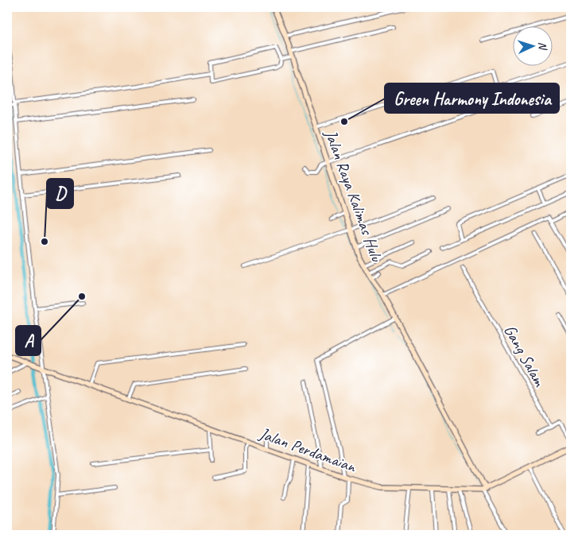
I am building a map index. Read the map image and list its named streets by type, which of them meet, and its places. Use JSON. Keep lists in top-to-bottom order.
{
  "streets": {
    "street": ["Jalan Raya Kalimas Hulu", "Gang Salam", "Jalan Perdamaian"]
  },
  "crossings": [
    ["Jalan Raya Kalimas Hulu", "Jalan Perdamaian"]
  ],
  "places": ["Green Harmony Indonesia", "D", "A"],
  "north": "right"
}
